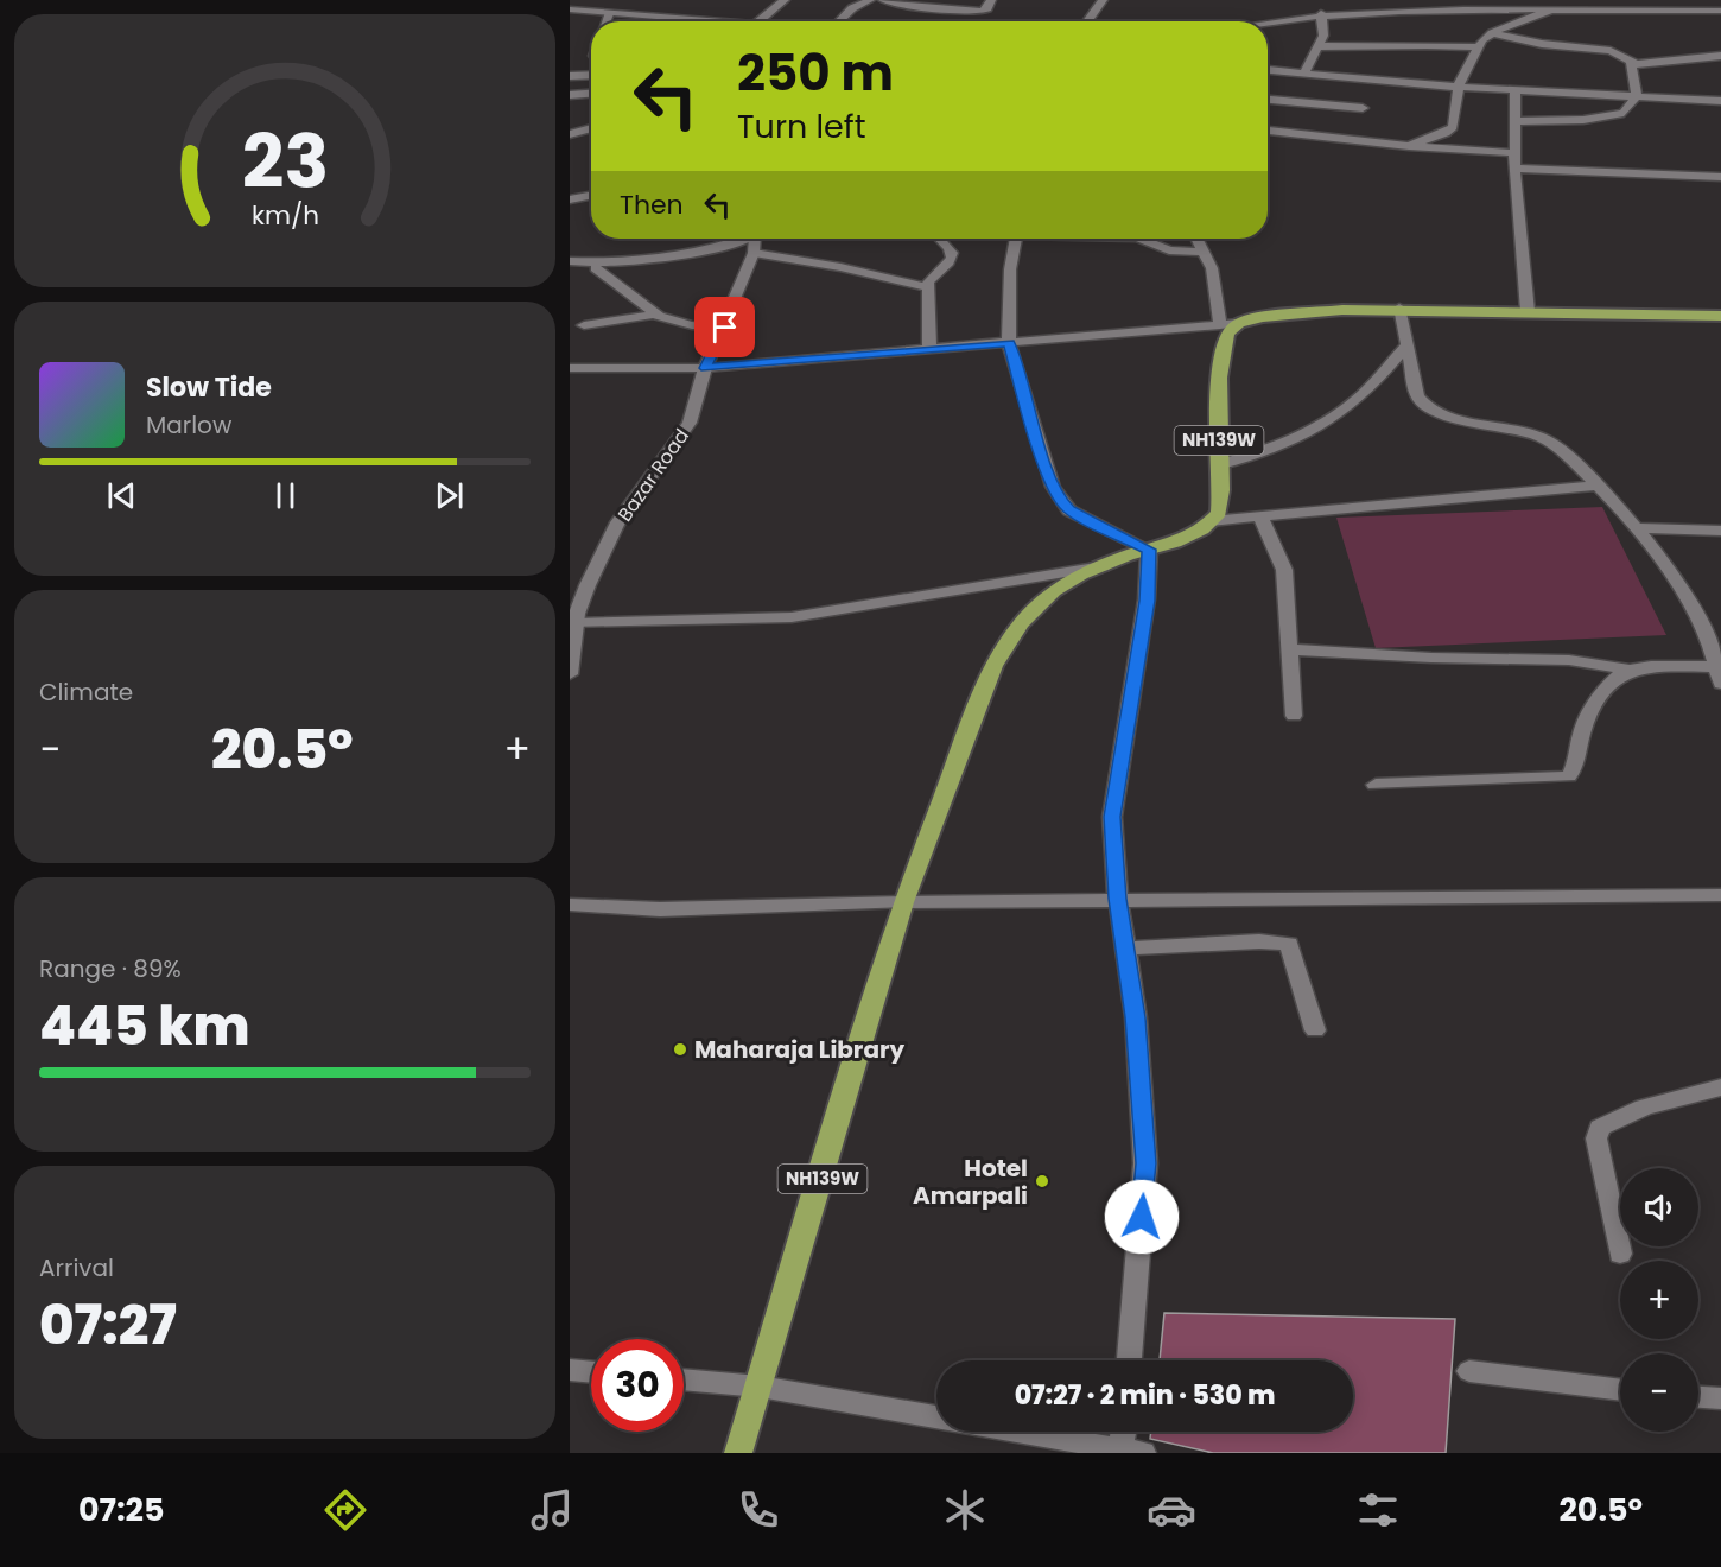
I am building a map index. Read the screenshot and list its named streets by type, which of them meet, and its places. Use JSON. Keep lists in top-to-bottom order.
{
  "streets": {
    "highway": ["NH139W"],
    "street": ["Bazar Road"]
  },
  "places": ["Maharaja Library", "Hotel Amarpali"],
  "page": {
    "turn": ["250 m", "Turn left"],
    "then": "Then",
    "song": ["Slow Tide", "Marlow"],
    "tile": [
      "Climate",
      ["Range · 89%", "445 km"],
      ["Arrival", "07:27"]
    ],
    "heat": ["−", "20.5°", "+"],
    "map_buttons": ["+", "−"],
    "limit": "30",
    "trip": "07:27 · 2 min · 530 m",
    "tabs": ["07:25", "20.5°"],
    "gauge": ["23", "km/h"]
  }
}
